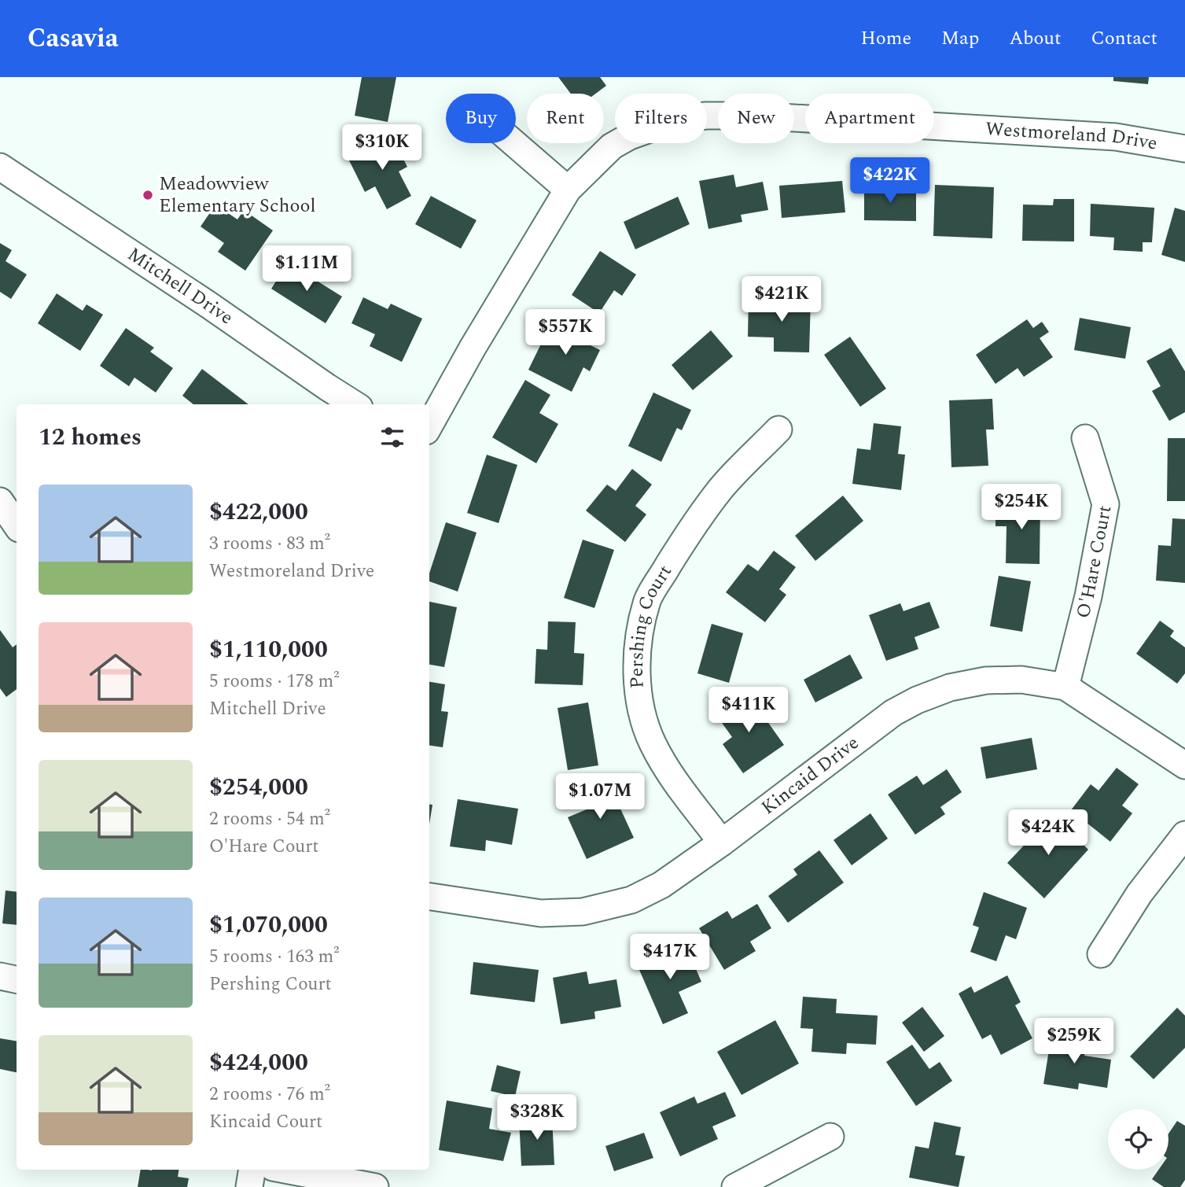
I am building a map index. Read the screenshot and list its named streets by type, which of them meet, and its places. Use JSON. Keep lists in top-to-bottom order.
{
  "streets": {
    "street": [
      "Westmoreland Drive",
      "Mitchell Drive",
      "O'Hare Court",
      "Pershing Court",
      "Kincaid Drive"
    ]
  },
  "crossings": [
    ["O'Hare Court", "Kincaid Drive"],
    ["Pershing Court", "Kincaid Drive"]
  ],
  "places": ["Meadowview Elementary School"],
  "page": {
    "header": "Casavia",
    "nav": [
      "Home",
      "Map",
      "About",
      "Contact"
    ],
    "chip": [
      "Buy",
      "Rent",
      "Filters",
      "New",
      "Apartment"
    ],
    "price": [
      "$310K",
      "$422K",
      "$1.11M",
      "$421K",
      "$557K",
      "$254K",
      "$411K",
      "$1.07M",
      "$424K",
      "$417K",
      "$259K",
      "$328K"
    ],
    "heading": "12 homes",
    "list": [
      {
        "name": "$422,000",
        "note": "3 rooms · 83 m² · Westmoreland Drive"
      },
      {
        "name": "$1,110,000",
        "note": "5 rooms · 178 m² · Mitchell Drive"
      },
      {
        "name": "$254,000",
        "note": "2 rooms · 54 m² · O'Hare Court"
      },
      {
        "name": "$1,070,000",
        "note": "5 rooms · 163 m² · Pershing Court"
      },
      {
        "name": "$424,000",
        "note": "2 rooms · 76 m² · Kincaid Court"
      }
    ]
  }
}
